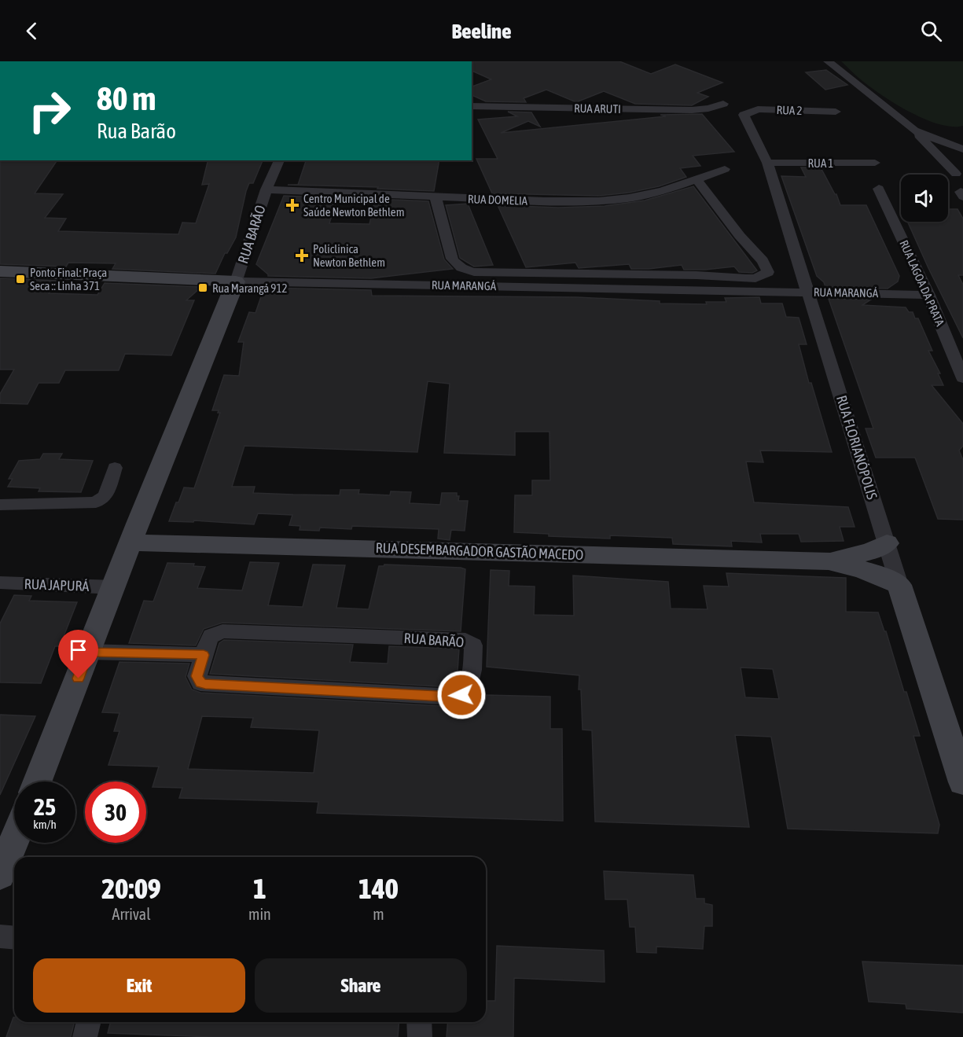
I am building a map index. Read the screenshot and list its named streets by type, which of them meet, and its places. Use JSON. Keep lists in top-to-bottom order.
{
  "streets": {
    "street": [
      "RUA ARUTI",
      "RUA 2",
      "RUA 1",
      "RUA DOMELIA",
      "RUA BARÃO",
      "RUA LAGOA DA PRATA",
      "RUA MARANGÁ",
      "RUA FLORIANÓPOLIS",
      "RUA DESEMBARGADOR GASTÃO MACEDO",
      "RUA JAPURÁ"
    ]
  },
  "crossings": [
    ["RUA 2", "RUA FLORIANÓPOLIS"],
    ["RUA 1", "RUA FLORIANÓPOLIS"],
    ["RUA DOMELIA", "RUA BARÃO"],
    ["RUA BARÃO", "RUA MARANGÁ"],
    ["RUA BARÃO", "RUA DESEMBARGADOR GASTÃO MACEDO"],
    ["RUA BARÃO", "RUA JAPURÁ"],
    ["RUA LAGOA DA PRATA", "RUA MARANGÁ"],
    ["RUA MARANGÁ", "RUA FLORIANÓPOLIS"],
    ["RUA FLORIANÓPOLIS", "RUA DESEMBARGADOR GASTÃO MACEDO"]
  ],
  "places": {
    "health": ["Centro Municipal de Saúde Newton Bethlem", "Policlinica Newton Bethlem"],
    "transit": ["Ponto Final: Praça Seca :: Linha 371", "Rua Marangá 912"]
  },
  "page": {
    "header": "Beeline",
    "turn": ["80 m", "Rua Barão"],
    "speed": "25 km/h",
    "limit": "30",
    "eta": [
      "20:09",
      "Arrival",
      "1",
      "min",
      "140",
      "m"
    ],
    "buttons": ["Exit", "Share"]
  }
}
